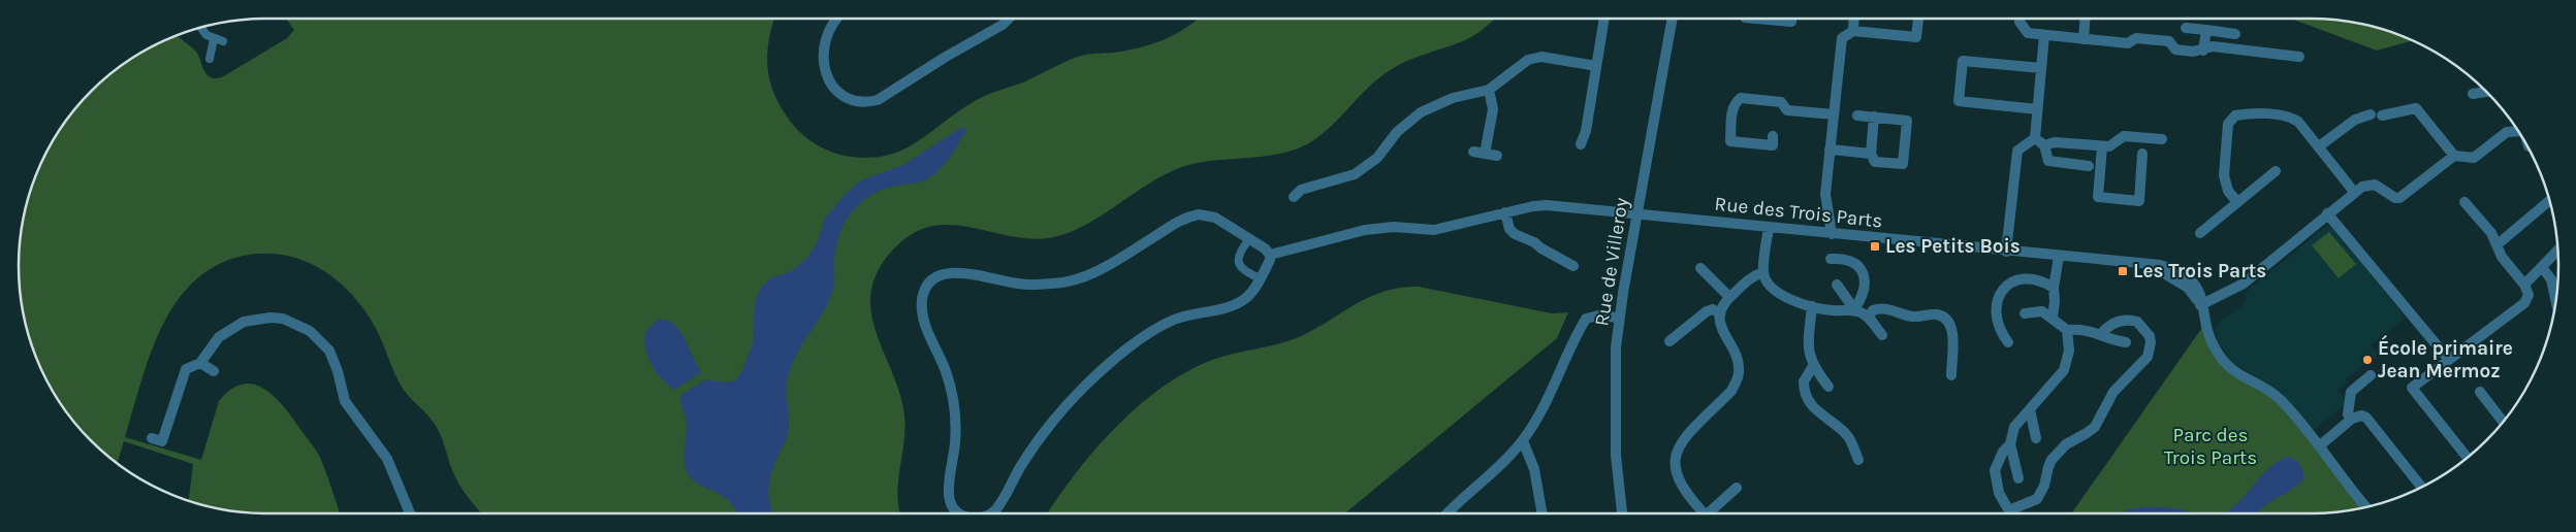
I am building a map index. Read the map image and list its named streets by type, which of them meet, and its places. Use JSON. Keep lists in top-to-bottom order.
{
  "streets": {
    "street": ["Rue des Trois Parts", "Rue de Villeroy"]
  },
  "crossings": [
    ["Rue des Trois Parts", "Rue de Villeroy"]
  ],
  "parks": ["Parc des Trois Parts"],
  "places": {
    "transit": ["Les Petits Bois", "Les Trois Parts"],
    "other": ["École primaire Jean Mermoz"]
  }
}
